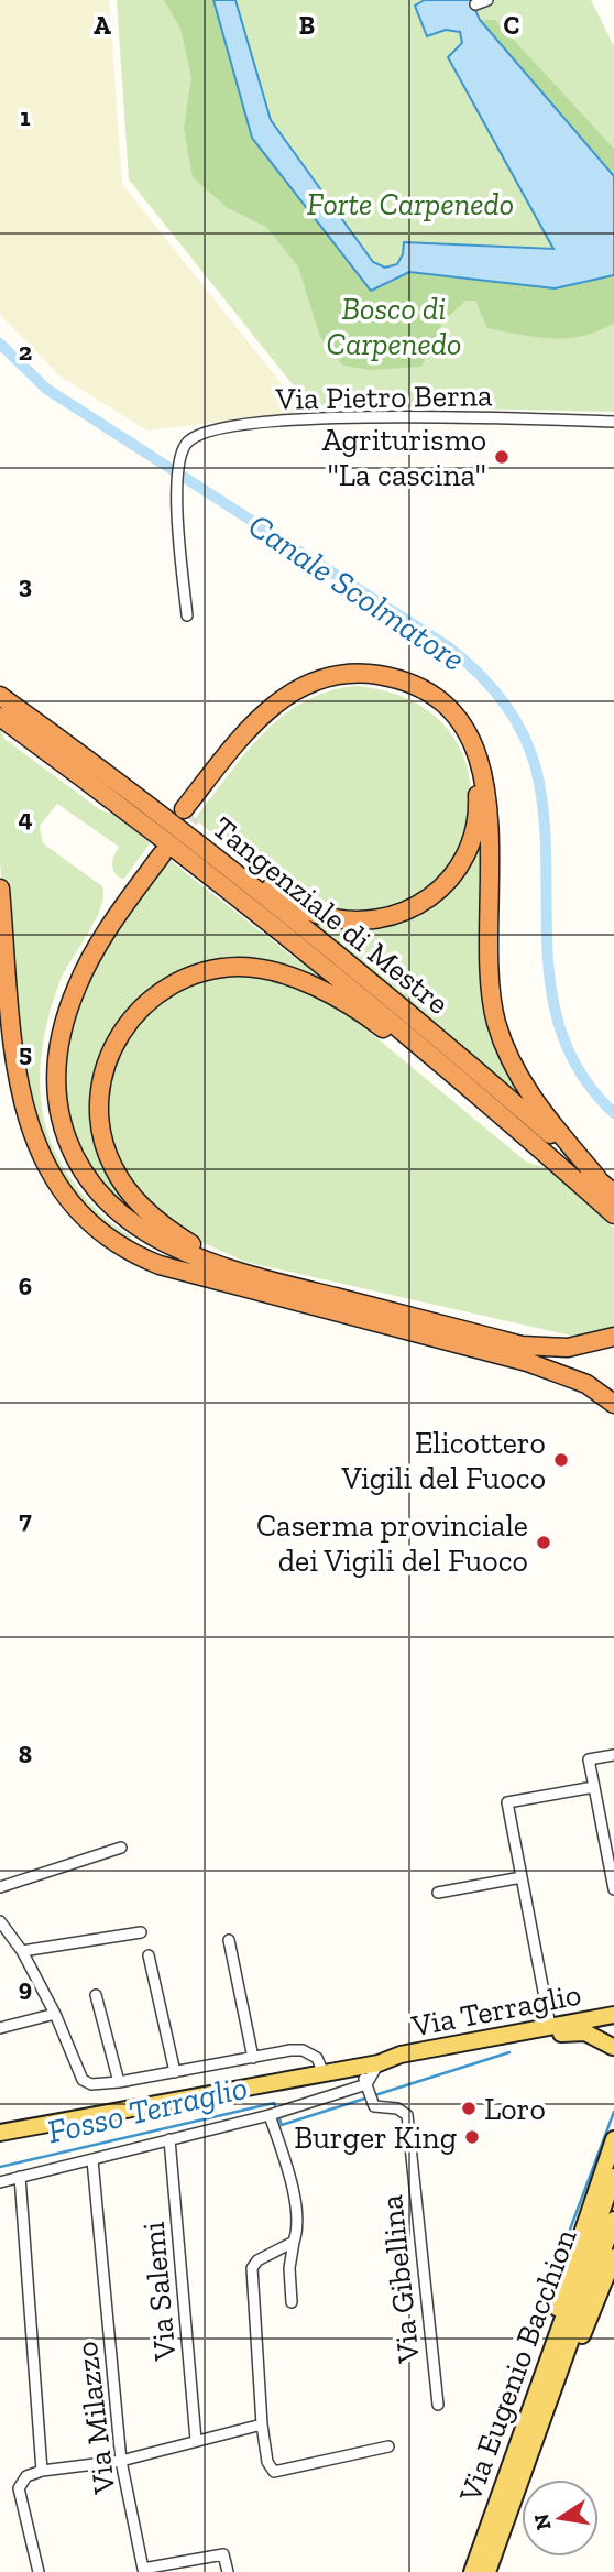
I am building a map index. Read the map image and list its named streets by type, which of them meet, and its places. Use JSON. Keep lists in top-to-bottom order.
{
  "streets": {
    "highway": ["Tangenziale di Mestre"],
    "main road": ["Via Terraglio", "Via Eugenio Bacchion"],
    "street": [
      "Via Pietro Berna",
      "Via Gibellina",
      "Via Salemi",
      "Via Milazzo"
    ]
  },
  "water": ["Canale Scolmatore", "Fosso Terraglio"],
  "parks": ["Forte Carpenedo", "Bosco di Carpenedo"],
  "places": [
    "Agriturismo \"La cascina\"",
    "Elicottero Vigili del Fuoco",
    "Caserma provinciale dei Vigili del Fuoco",
    "Loro",
    "Burger King"
  ],
  "north": "left",
  "grid": {
    "columns": ["A", "B", "C"],
    "rows": [
      "1",
      "2",
      "3",
      "4",
      "5",
      "6",
      "7",
      "8",
      "9"
    ]
  }
}
